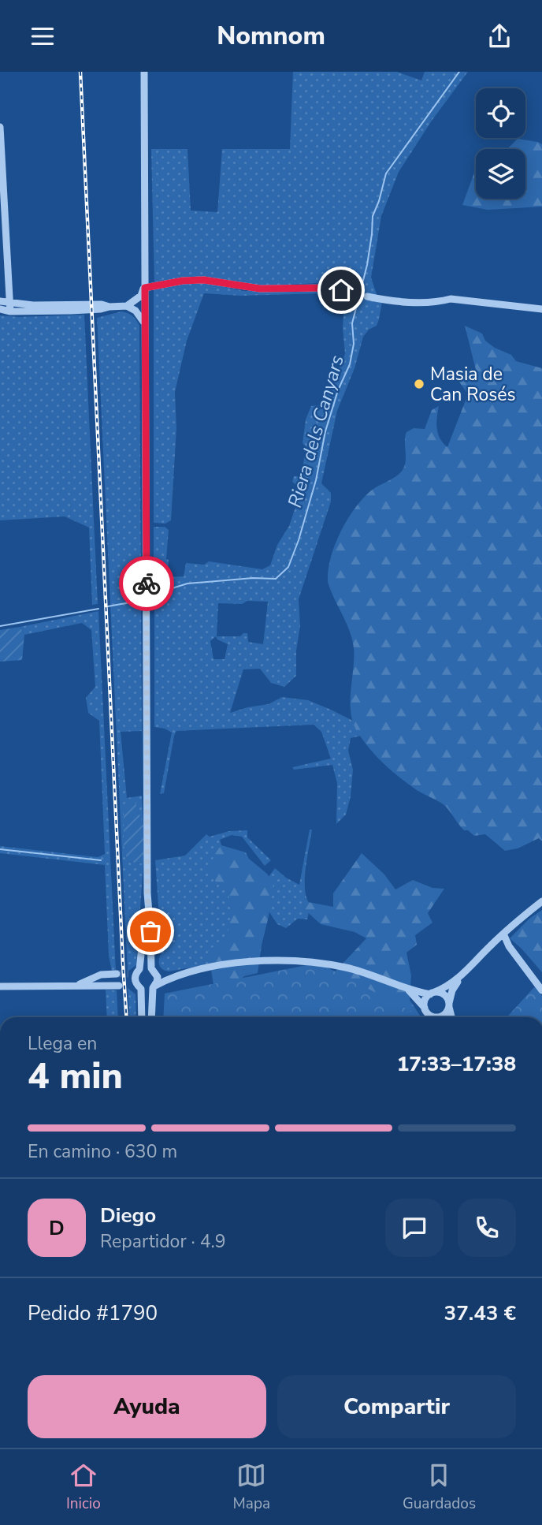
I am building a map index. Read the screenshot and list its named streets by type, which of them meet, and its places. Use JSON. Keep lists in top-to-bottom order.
{
  "water": ["Riera dels Canyars"],
  "places": ["Masia de Can Rosés"],
  "page": {
    "header": "Nomnom",
    "heading": ["4 min", "Llega en", "17:33–17:38"],
    "panel": [
      "Diego",
      "Repartidor · 4.9",
      "Pedido #1790",
      "37.43 €"
    ],
    "bar": "En camino · 630 m",
    "round": "D",
    "buttons": ["Ayuda", "Compartir"],
    "tabs": ["Inicio", "Mapa", "Guardados"]
  }
}
